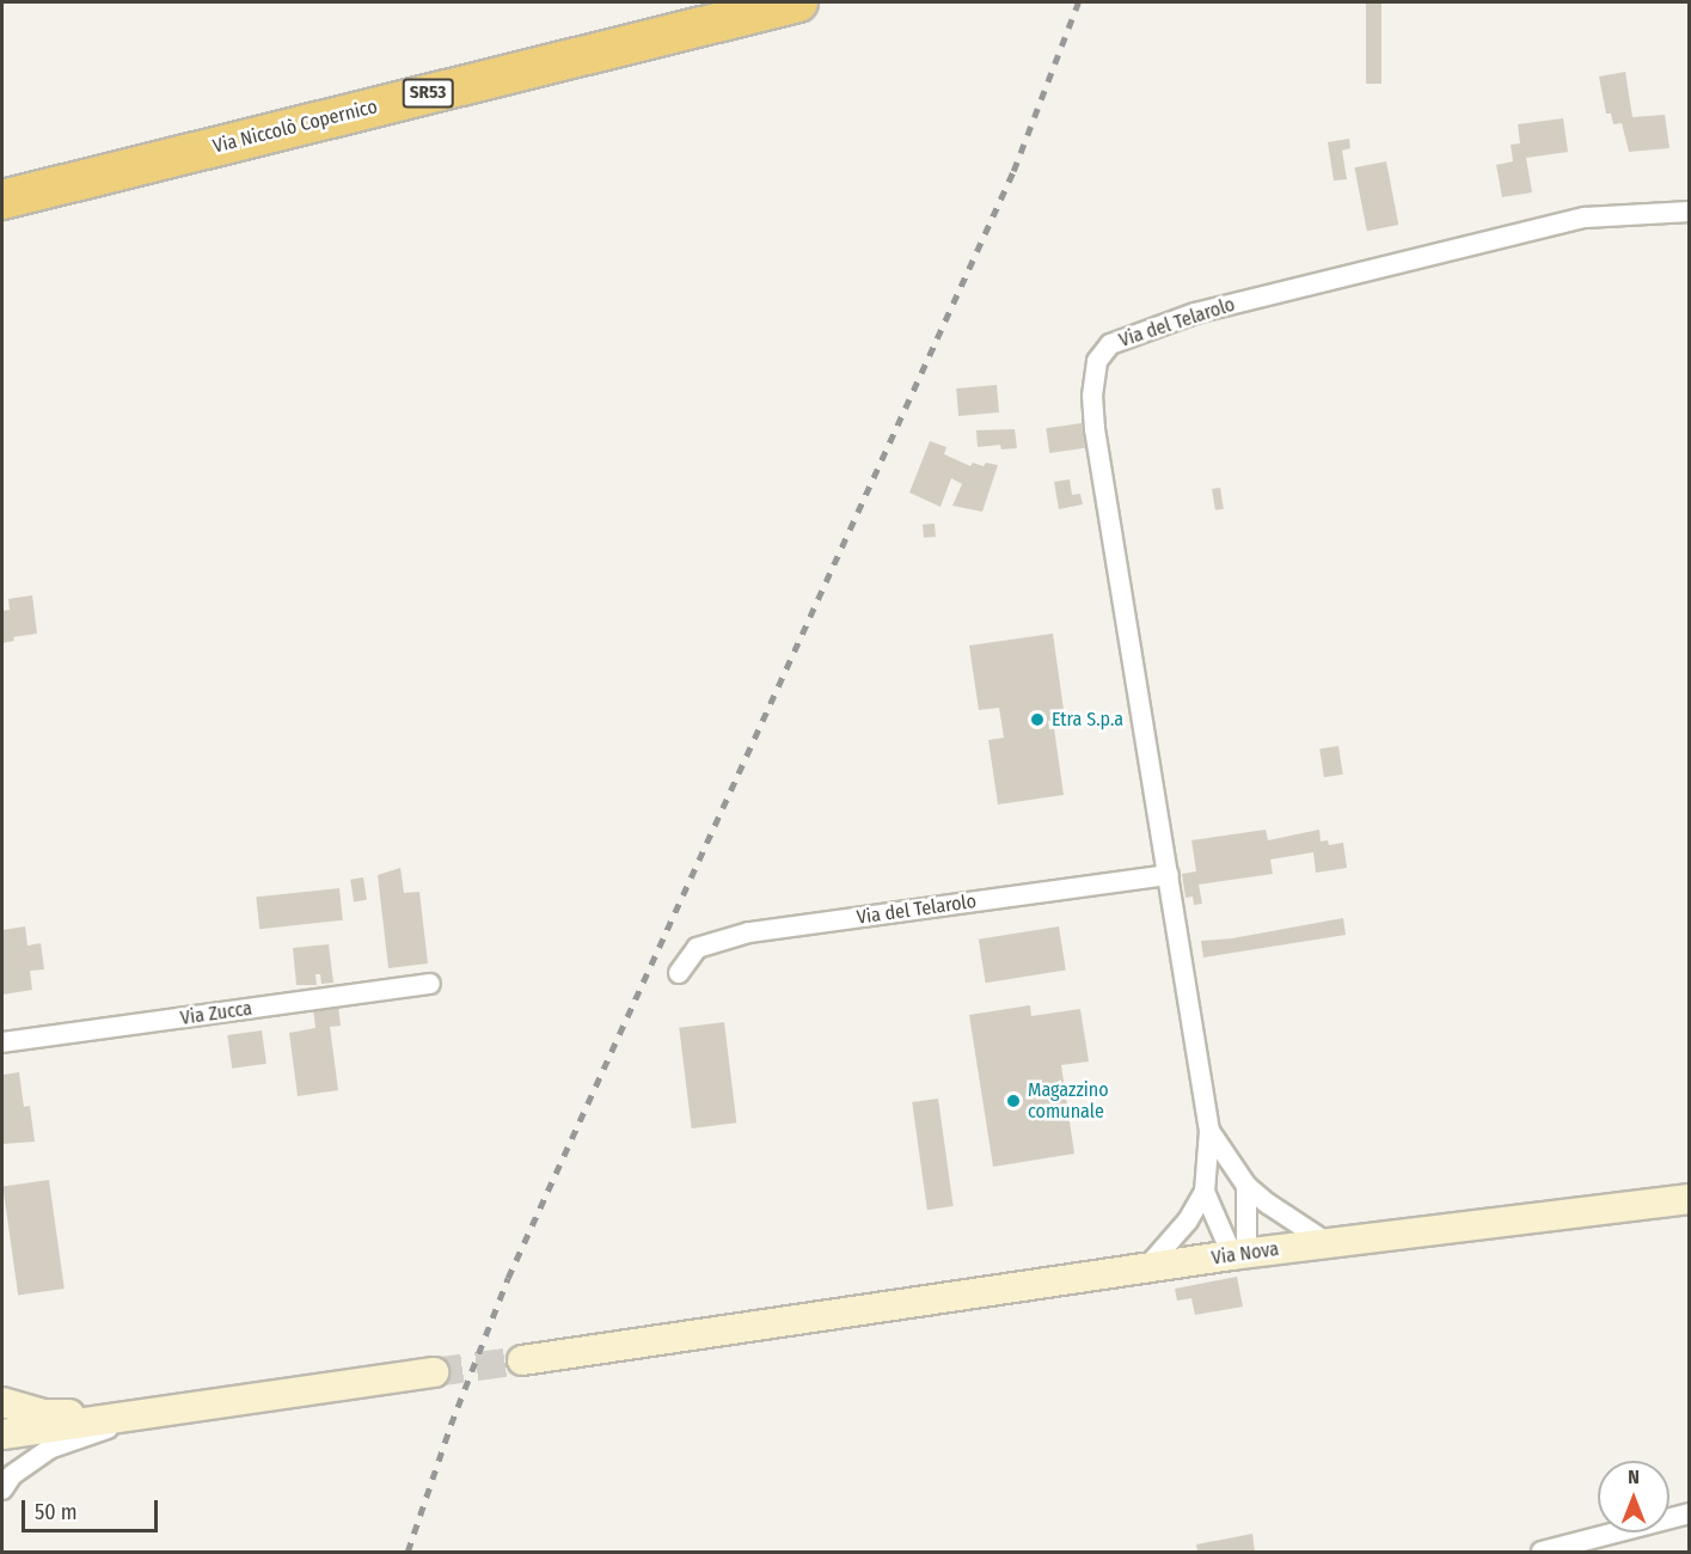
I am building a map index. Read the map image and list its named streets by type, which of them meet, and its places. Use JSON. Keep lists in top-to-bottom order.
{
  "streets": {
    "highway": ["SR53", "Via Niccolò Copernico"],
    "street": ["Via del Telarolo", "Via Zucca", "Via Nova"]
  },
  "places": ["Etra S.p.a", "Magazzino comunale"],
  "scale_bar": "50 m",
  "north": "top"
}
